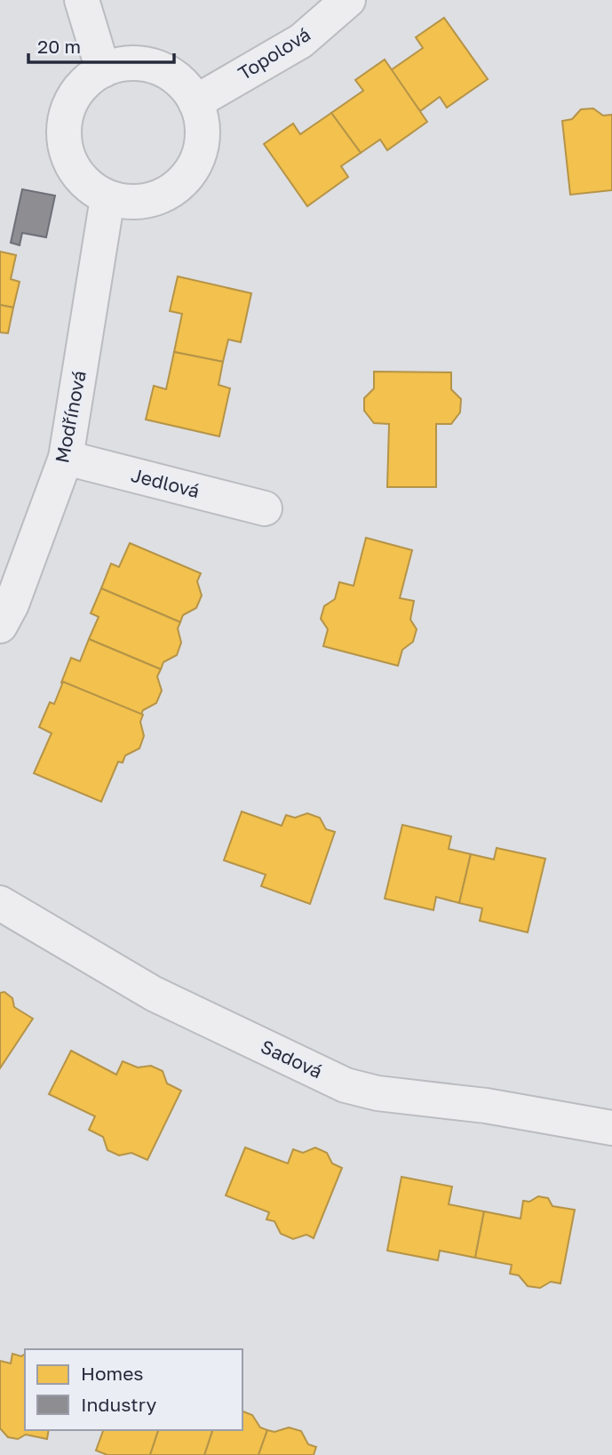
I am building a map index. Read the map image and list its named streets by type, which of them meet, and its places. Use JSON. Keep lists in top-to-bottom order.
{
  "streets": {
    "street": [
      "Topolová",
      "Modřínová",
      "Jedlová",
      "Sadová"
    ]
  },
  "crossings": [
    ["Topolová", "Modřínová"],
    ["Modřínová", "Jedlová"]
  ],
  "legend": ["Homes", "Industry"],
  "scale_bar": "20 m"
}
